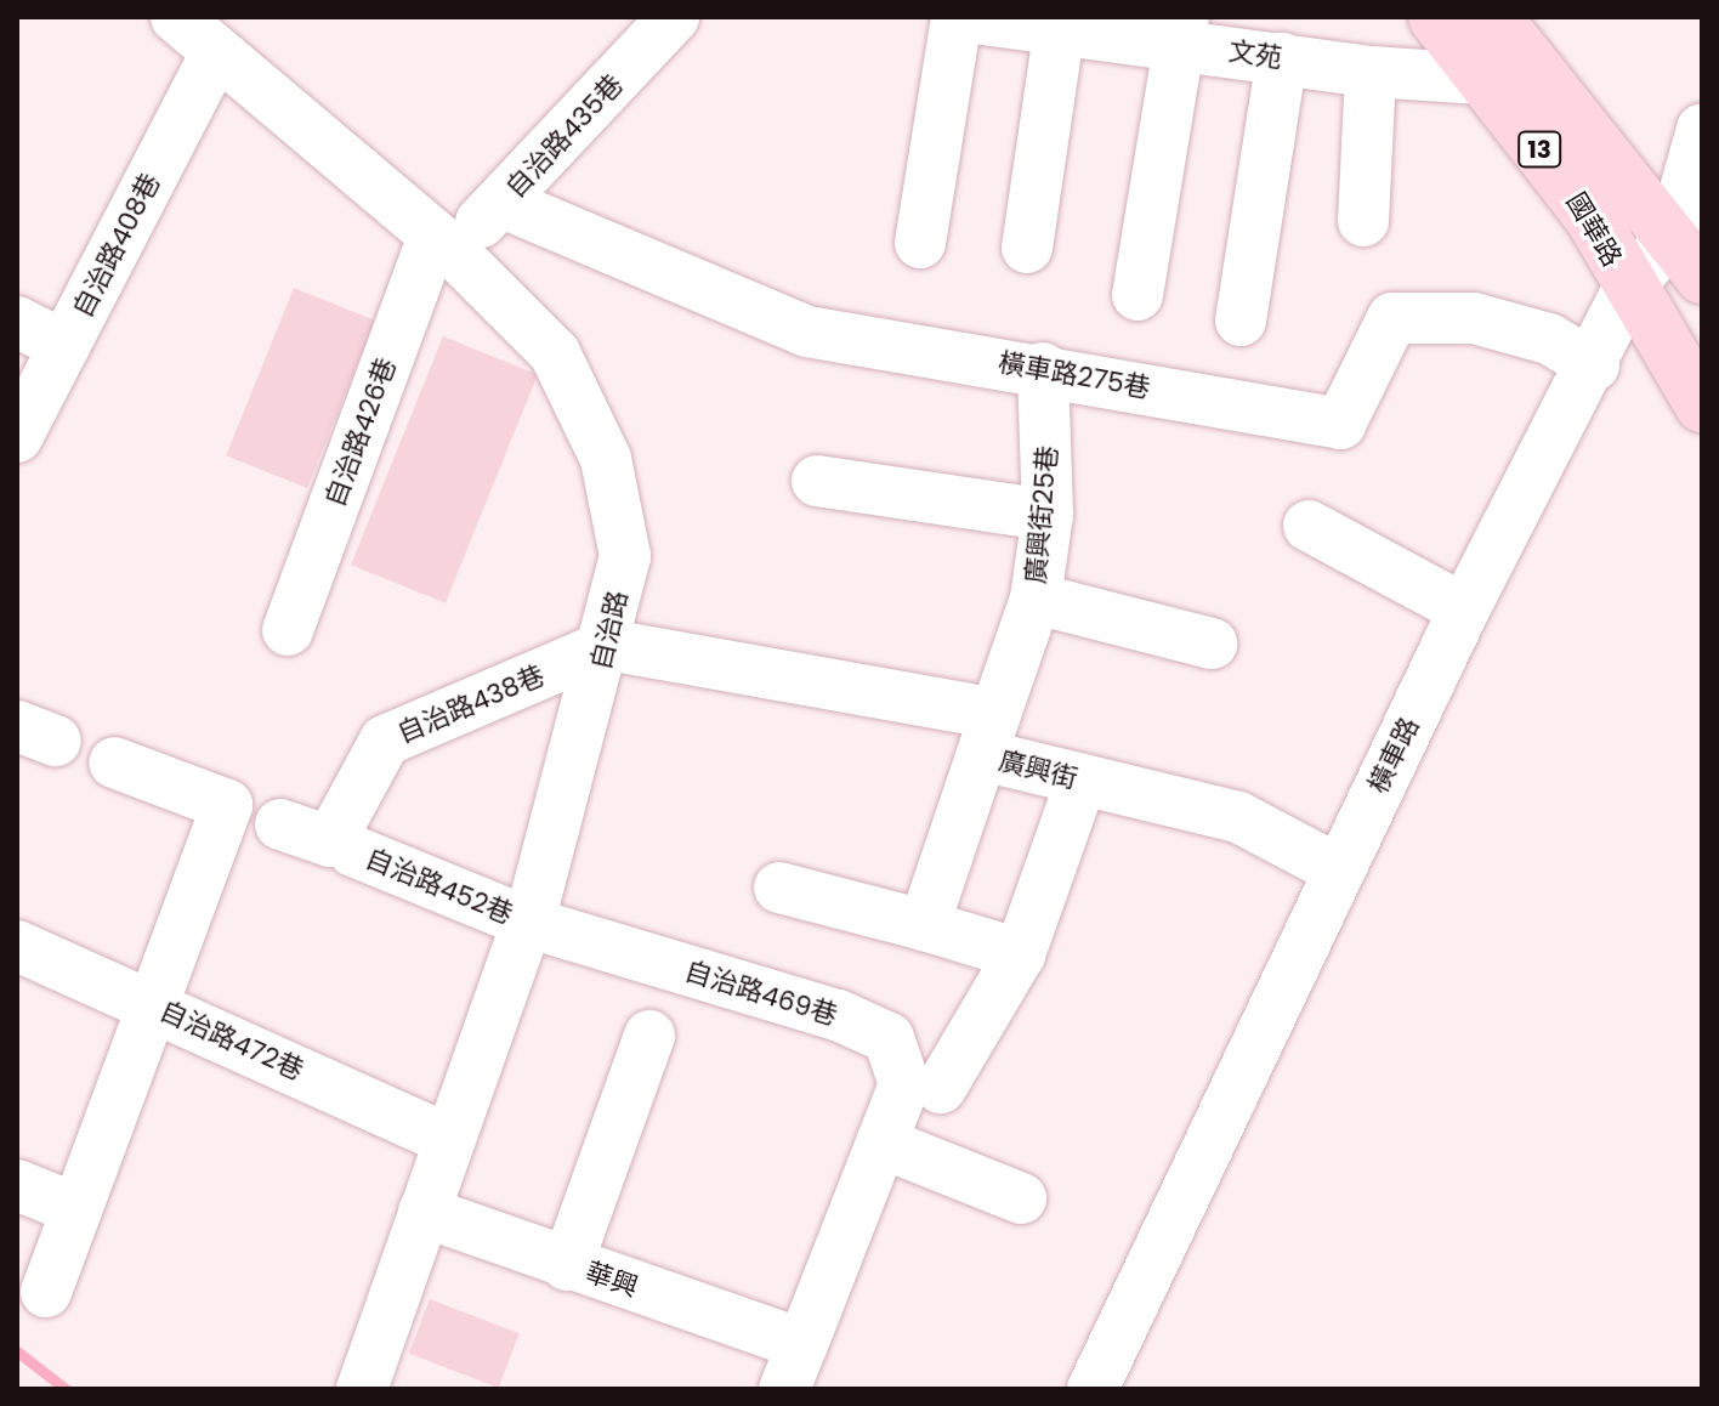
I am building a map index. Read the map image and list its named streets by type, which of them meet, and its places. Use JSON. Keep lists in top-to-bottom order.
{
  "streets": {
    "main road": ["13", "國華路"],
    "street": [
      "文苑",
      "自治路435巷",
      "自治路408巷",
      "橫車路275巷",
      "自治路426巷",
      "廣興街25巷",
      "自治路",
      "自治路438巷",
      "橫車路",
      "廣興街",
      "自治路452巷",
      "自治路469巷",
      "自治路472巷",
      "華興"
    ]
  },
  "crossings": [
    ["文苑", "國華路"],
    ["自治路435巷", "橫車路275巷"],
    ["自治路435巷", "自治路426巷"],
    ["自治路435巷", "自治路"],
    ["國華路", "橫車路"],
    ["自治路408巷", "自治路"],
    ["橫車路275巷", "廣興街25巷"],
    ["橫車路275巷", "橫車路"],
    ["自治路426巷", "自治路"],
    ["廣興街25巷", "廣興街"],
    ["自治路", "自治路438巷"],
    ["自治路", "廣興街"],
    ["自治路", "自治路452巷"],
    ["自治路", "自治路469巷"],
    ["自治路", "自治路472巷"],
    ["自治路", "華興"],
    ["自治路438巷", "廣興街"],
    ["自治路438巷", "自治路452巷"],
    ["橫車路", "廣興街"],
    ["自治路452巷", "自治路469巷"],
    ["自治路469巷", "華興"]
  ]
}
